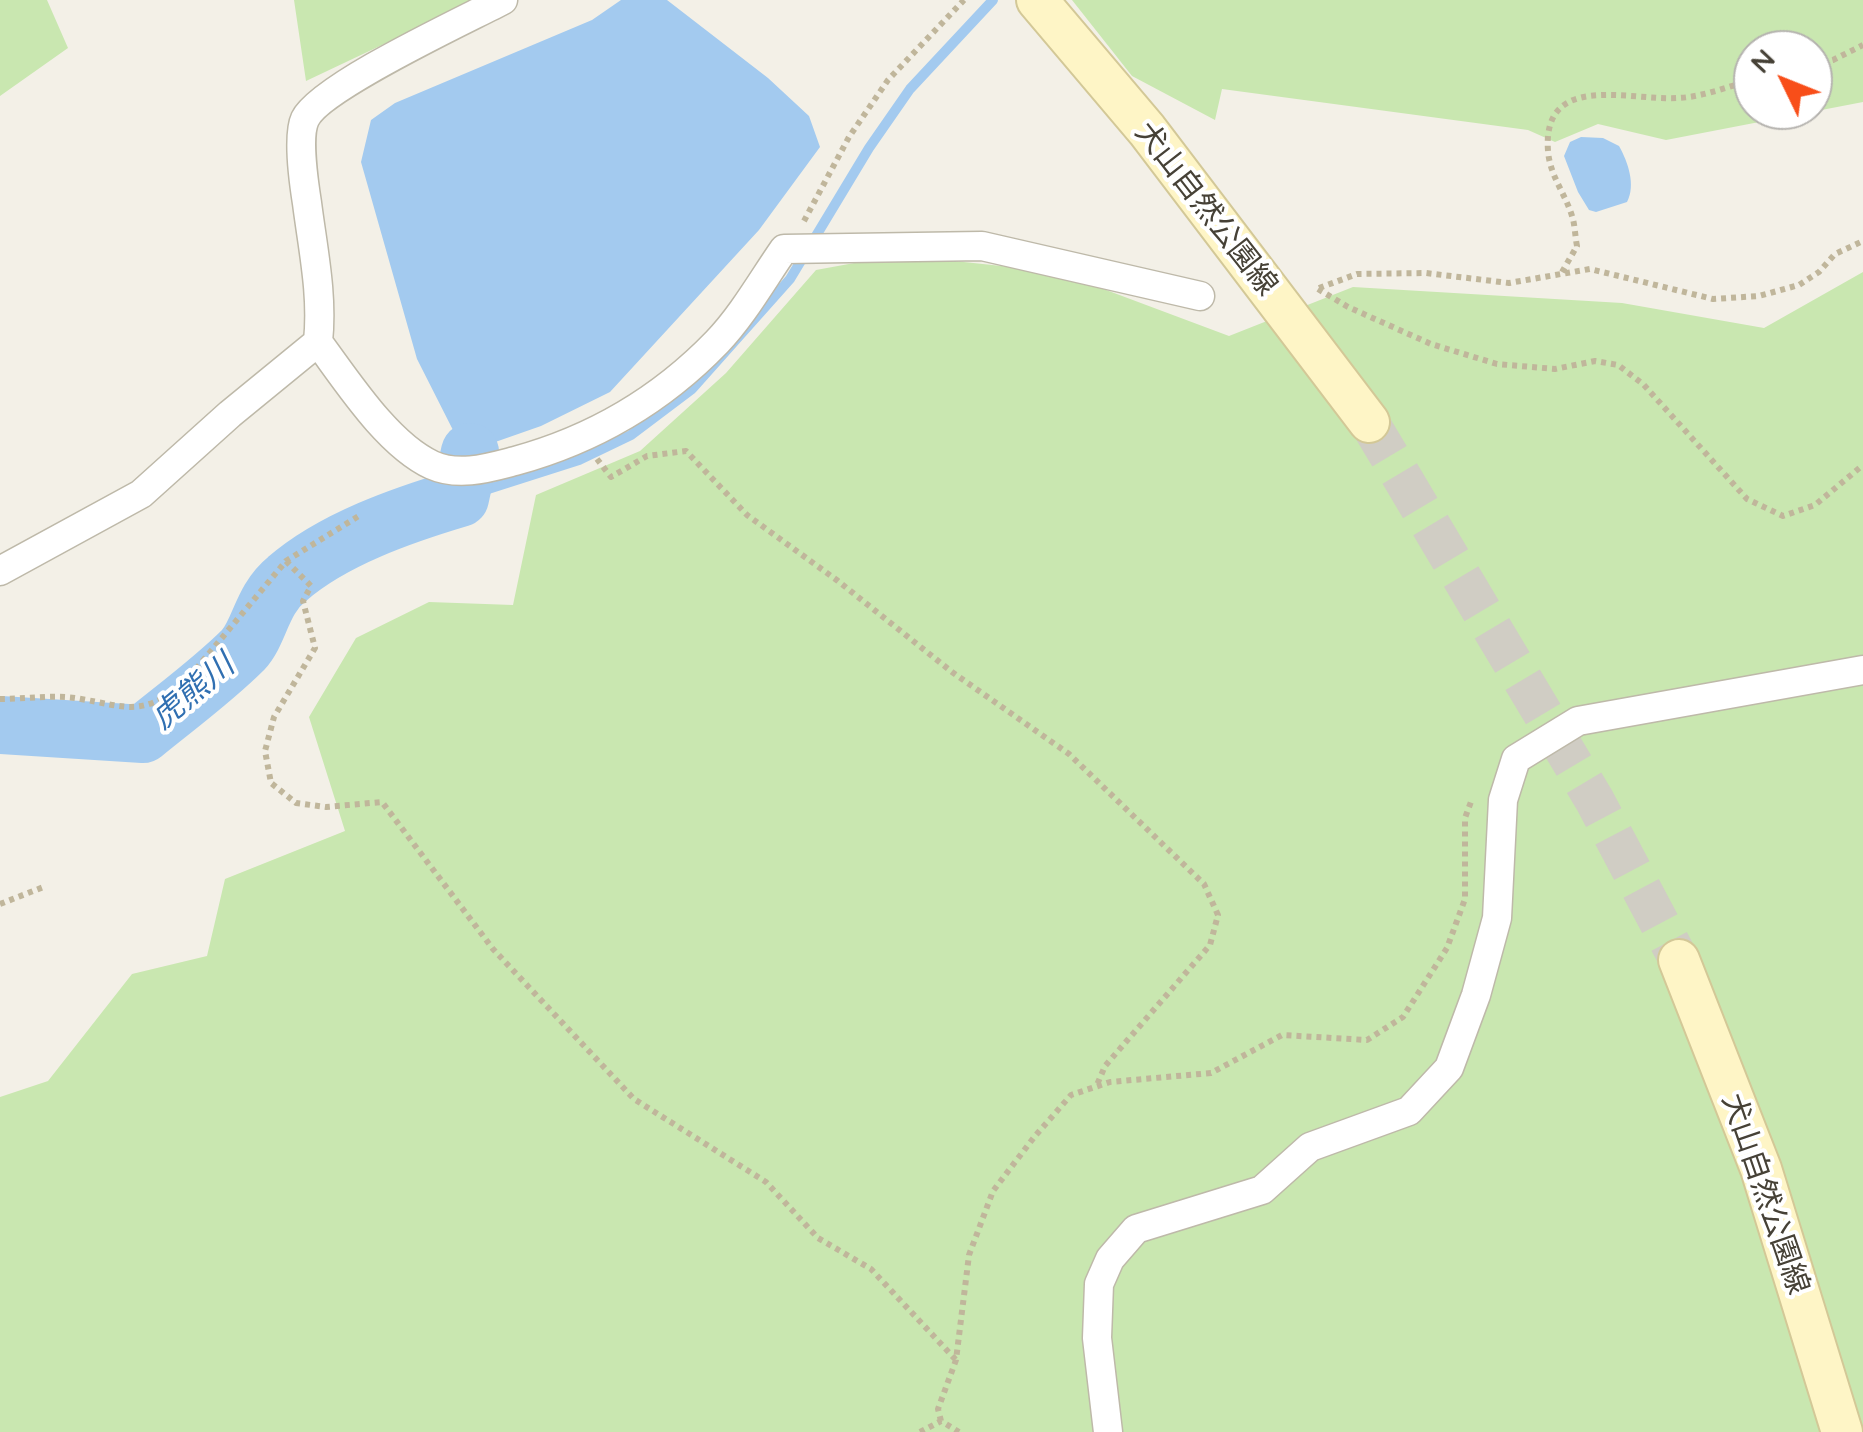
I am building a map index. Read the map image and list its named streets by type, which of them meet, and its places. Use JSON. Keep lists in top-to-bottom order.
{
  "streets": {
    "main road": ["犬山自然公園線"]
  },
  "water": ["虎熊川"],
  "north": "top left"
}
